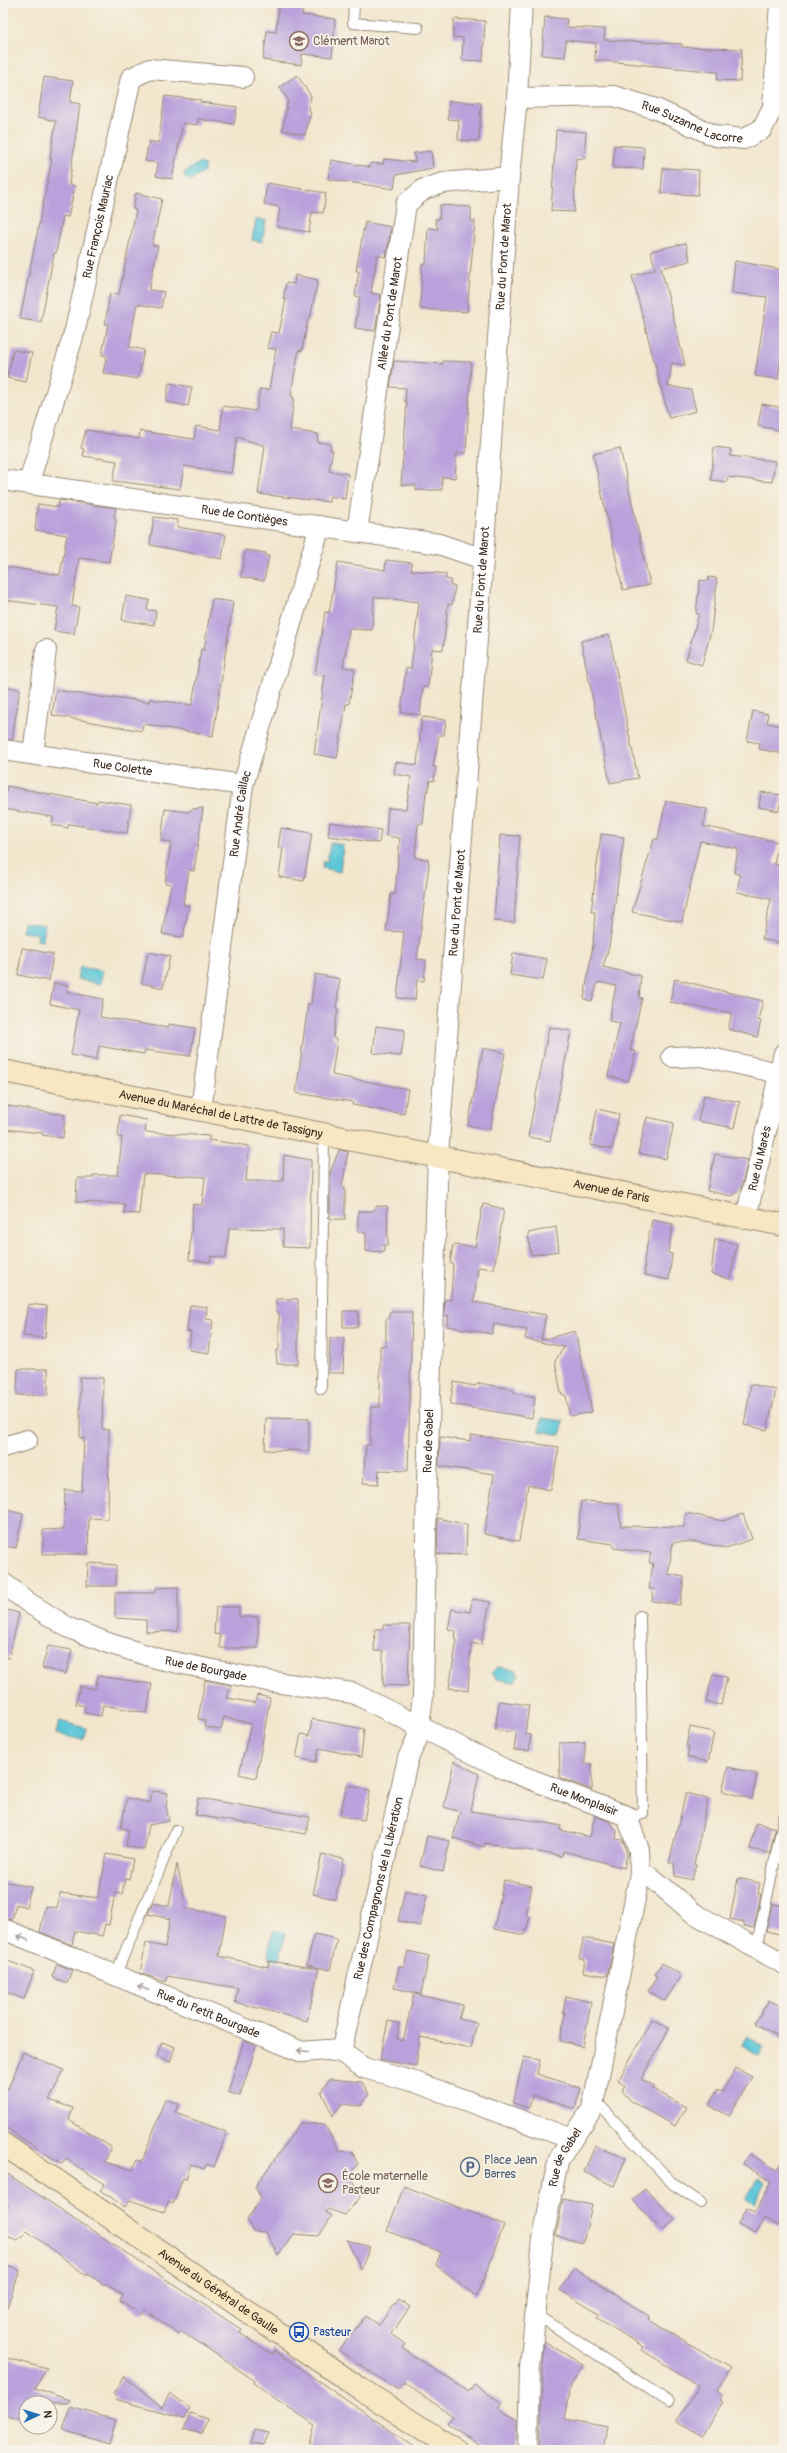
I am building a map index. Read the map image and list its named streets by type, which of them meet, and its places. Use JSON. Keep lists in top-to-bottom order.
{
  "streets": {
    "main road": ["Avenue du Maréchal de Lattre de Tassigny", "Avenue de Paris", "Avenue du Général de Gaulle"],
    "street": [
      "Rue Suzanne Lacorre",
      "Rue François Mauriac",
      "Rue du Pont de Marot",
      "Allée du Pont de Marot",
      "Rue de Contièges",
      "Rue Colette",
      "Rue André Caillac",
      "Rue du Marès",
      "Rue de Gabel",
      "Rue de Bourgade",
      "Rue Monplaisir",
      "Rue des Compagnons de la Libération",
      "Rue du Petit Bourgade"
    ]
  },
  "crossings": [
    ["Rue Suzanne Lacorre", "Rue du Pont de Marot"],
    ["Rue François Mauriac", "Rue de Contièges"],
    ["Rue du Pont de Marot", "Allée du Pont de Marot"],
    ["Rue du Pont de Marot", "Rue de Contièges"],
    ["Rue du Pont de Marot", "Avenue du Maréchal de Lattre de Tassigny"],
    ["Rue du Pont de Marot", "Avenue de Paris"],
    ["Rue du Pont de Marot", "Rue de Gabel"],
    ["Allée du Pont de Marot", "Rue de Contièges"],
    ["Rue de Contièges", "Rue André Caillac"],
    ["Rue Colette", "Rue André Caillac"],
    ["Rue André Caillac", "Avenue du Maréchal de Lattre de Tassigny"],
    ["Avenue du Maréchal de Lattre de Tassigny", "Avenue de Paris"],
    ["Avenue du Maréchal de Lattre de Tassigny", "Rue de Gabel"],
    ["Rue du Marès", "Avenue de Paris"],
    ["Avenue de Paris", "Rue de Gabel"],
    ["Rue de Gabel", "Rue de Bourgade"],
    ["Rue de Gabel", "Rue Monplaisir"],
    ["Rue de Gabel", "Rue des Compagnons de la Libération"],
    ["Rue de Bourgade", "Rue Monplaisir"],
    ["Rue de Bourgade", "Rue des Compagnons de la Libération"],
    ["Rue Monplaisir", "Rue des Compagnons de la Libération"],
    ["Rue des Compagnons de la Libération", "Rue du Petit Bourgade"]
  ],
  "one_way": ["Rue du Petit Bourgade"],
  "places": {
    "school or university": ["Clément Marot", "École maternelle Pasteur"],
    "parking": ["Place Jean Barres"],
    "bus stop": ["Pasteur"]
  },
  "north": "right"
}
